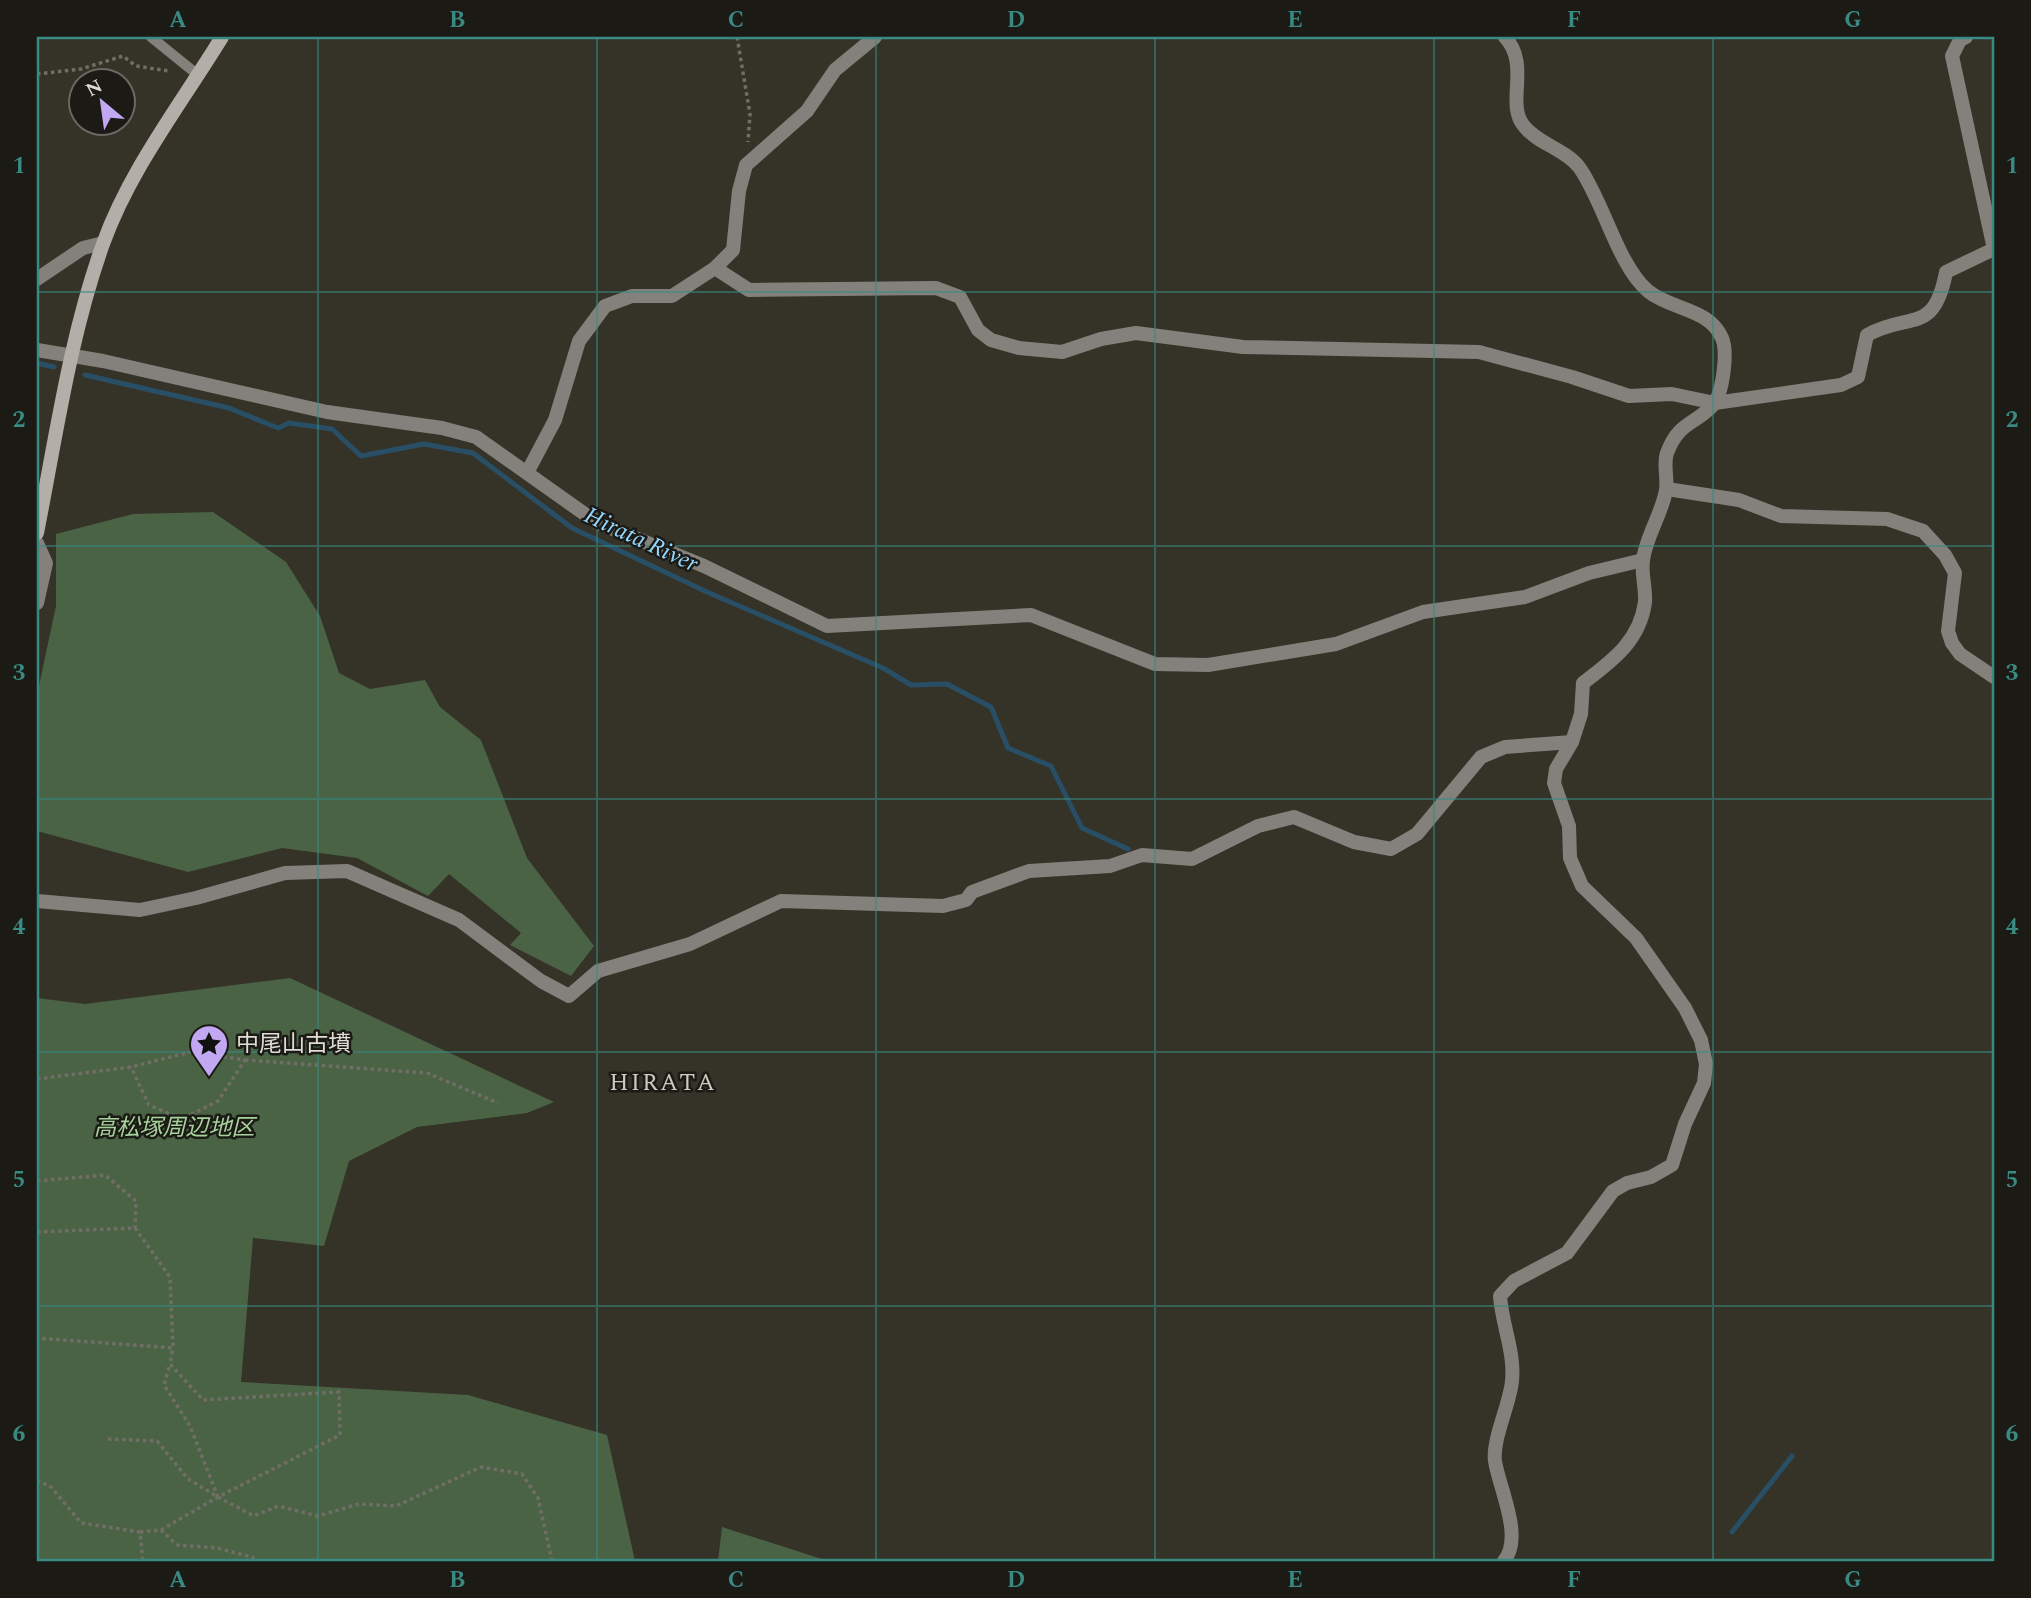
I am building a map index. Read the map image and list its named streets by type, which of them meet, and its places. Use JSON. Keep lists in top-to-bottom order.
{
  "districts": ["HIRATA"],
  "water": ["Hirata River"],
  "parks": ["高松塚周辺地区"],
  "places": {
    "place": ["中尾山古墳"]
  },
  "north": "top left",
  "grid": {
    "columns": [
      "A",
      "B",
      "C",
      "D",
      "E",
      "F",
      "G"
    ],
    "rows": [
      "1",
      "2",
      "3",
      "4",
      "5",
      "6"
    ]
  }
}
